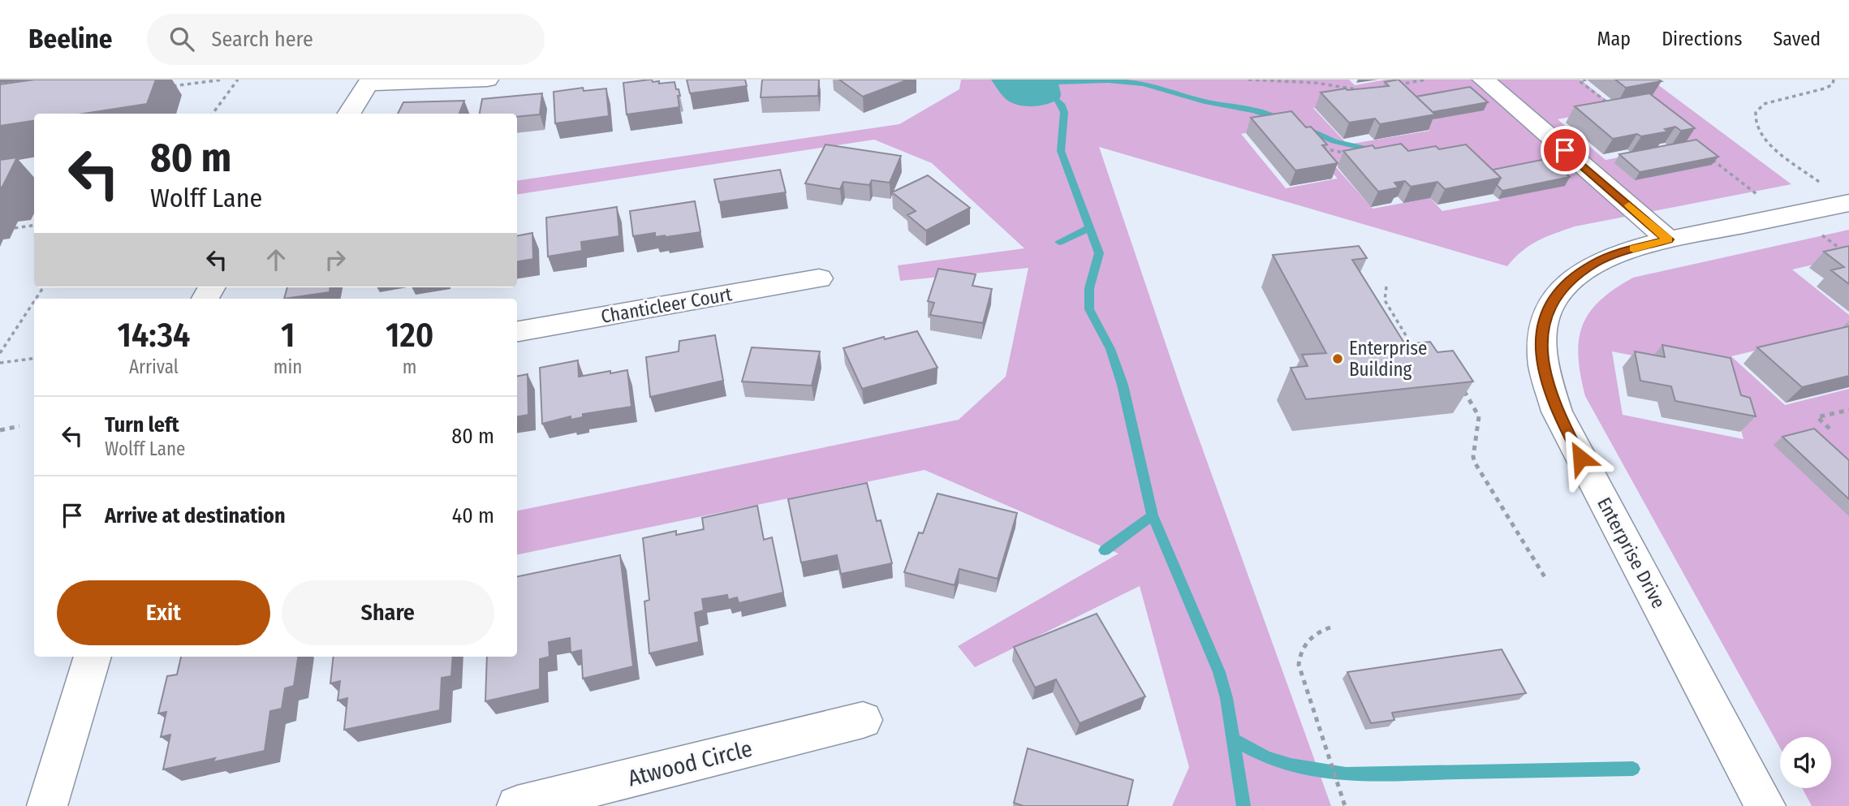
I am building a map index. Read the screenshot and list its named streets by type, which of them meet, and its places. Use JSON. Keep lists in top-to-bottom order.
{
  "streets": {
    "street": ["Chanticleer Court", "Enterprise Drive", "Atwood Circle"]
  },
  "places": ["Enterprise Building"],
  "page": {
    "header": "Beeline",
    "search": "Search here",
    "nav": ["Map", "Directions", "Saved"],
    "turn": ["80 m", "Wolff Lane"],
    "eta": [
      "14:34",
      "Arrival",
      "1",
      "min",
      "120",
      "m"
    ],
    "list": [
      {
        "name": "Turn left",
        "note": "Wolff Lane",
        "value": "80 m"
      },
      {
        "name": "Arrive at destination",
        "value": "40 m"
      }
    ],
    "buttons": ["Exit", "Share"]
  }
}
